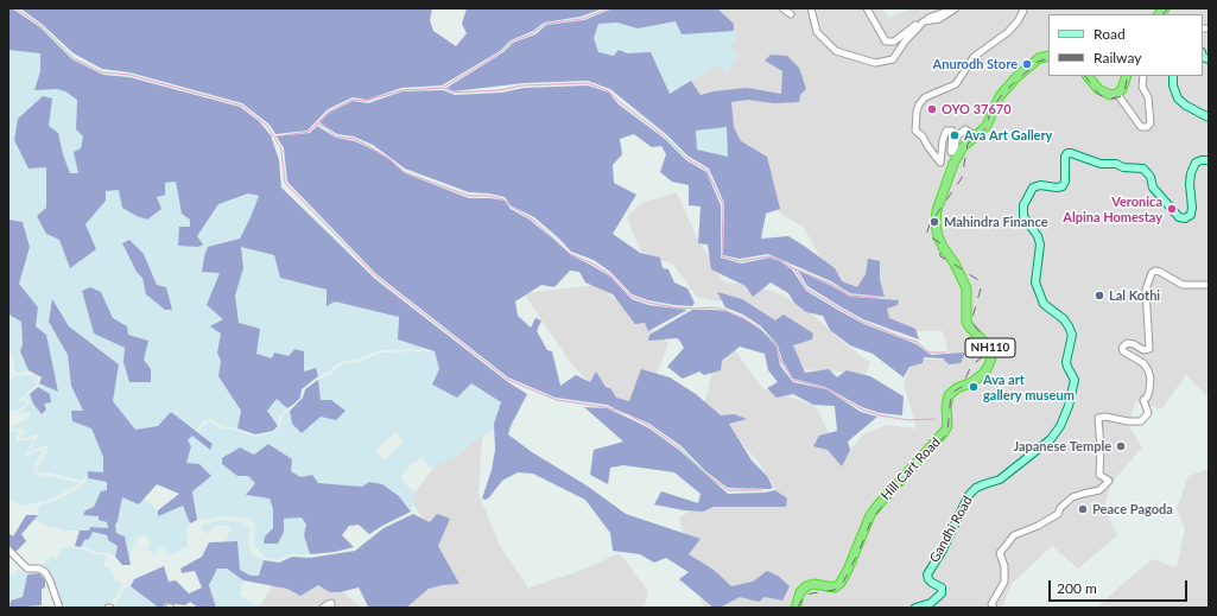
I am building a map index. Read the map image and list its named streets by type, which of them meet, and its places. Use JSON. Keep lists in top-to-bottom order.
{
  "streets": {
    "highway": ["NH110", "Hill Cart Road"],
    "main road": ["Gandhi Road"]
  },
  "places": [
    "Anurodh Store",
    "OYO 37670",
    "Ava Art Gallery",
    "Veronica Alpina Homestay",
    "Mahindra Finance",
    "Lal Kothi",
    "Ava art gallery museum",
    "Japanese Temple",
    "Peace Pagoda"
  ],
  "legend": ["Road", "Railway"],
  "scale_bar": "200 m"
}
